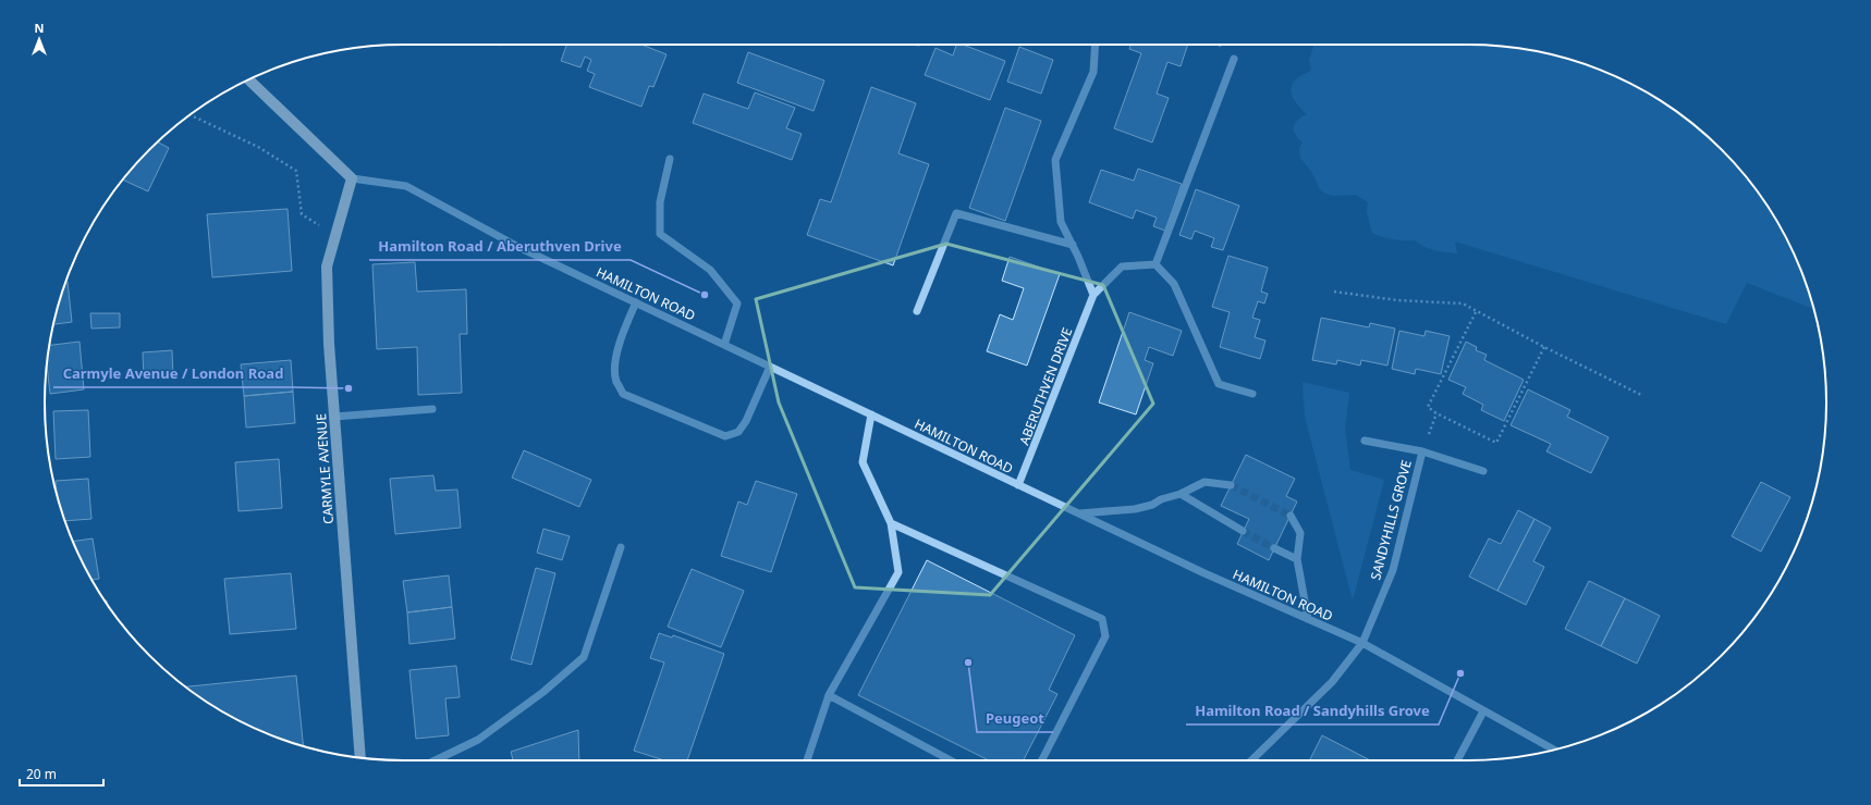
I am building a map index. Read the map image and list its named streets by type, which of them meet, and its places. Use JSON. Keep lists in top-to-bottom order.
{
  "streets": {
    "main road": ["CARMYLE AVENUE"],
    "street": ["HAMILTON ROAD", "ABERUTHVEN DRIVE", "SANDYHILLS GROVE"]
  },
  "crossings": [
    ["HAMILTON ROAD", "ABERUTHVEN DRIVE"],
    ["HAMILTON ROAD", "CARMYLE AVENUE"],
    ["HAMILTON ROAD", "SANDYHILLS GROVE"]
  ],
  "places": [
    "Hamilton Road / Aberuthven Drive",
    "Carmyle Avenue / London Road",
    "Peugeot",
    "Hamilton Road / Sandyhills Grove"
  ],
  "scale_bar": "20 m",
  "north": "top"
}
